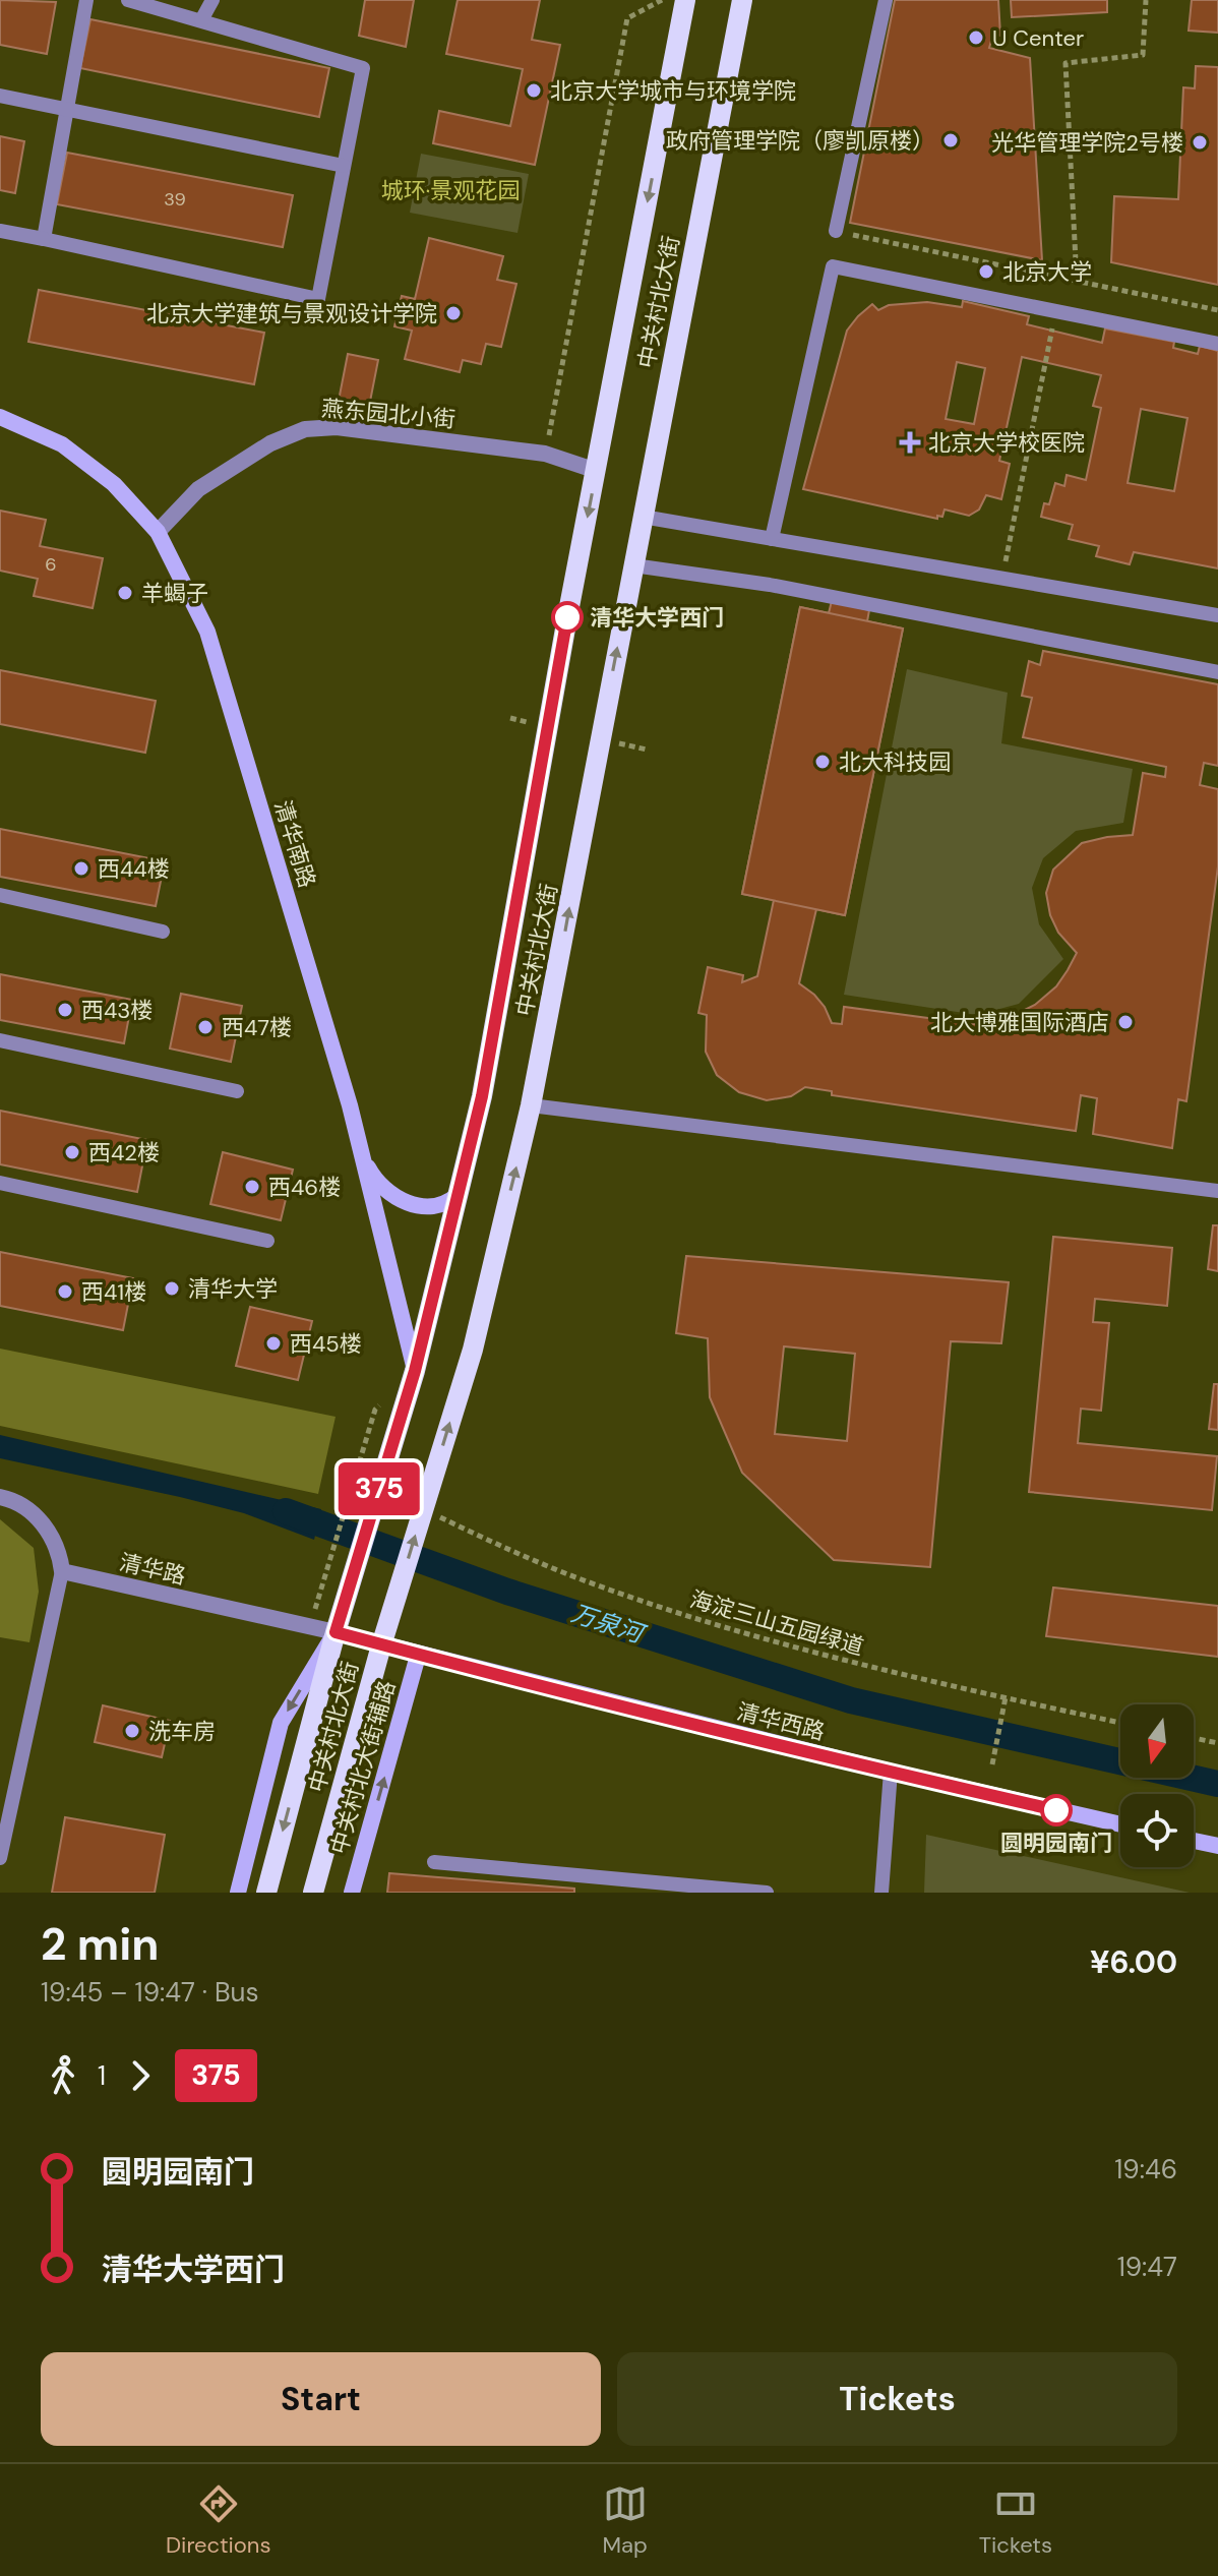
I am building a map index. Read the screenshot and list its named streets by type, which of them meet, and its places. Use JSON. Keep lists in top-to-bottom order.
{
  "streets": {
    "main road": ["中关村北大街"],
    "street": [
      "燕东园北小街",
      "清华南路",
      "清华路",
      "清华西路",
      "中关村北大街辅路"
    ],
    "path": ["海淀三山五园绿道"]
  },
  "crossings": [
    ["中关村北大街", "燕东园北小街"],
    ["中关村北大街", "清华南路"],
    ["中关村北大街", "清华路"],
    ["中关村北大街", "海淀三山五园绿道"],
    ["中关村北大街", "清华西路"],
    ["燕东园北小街", "清华南路"],
    ["清华路", "清华西路"],
    ["清华西路", "中关村北大街辅路"]
  ],
  "water": ["万泉河"],
  "parks": ["城环·景观花园"],
  "places": {
    "other": [
      "U Center",
      "北京大学城市与环境学院",
      "政府管理学院（廖凯原楼）",
      "光华管理学院2号楼",
      "北京大学",
      "北京大学建筑与景观设计学院",
      "羊蝎子",
      "清华大学西门",
      "北大科技园",
      "西44楼",
      "西43楼",
      "北大博雅国际酒店",
      "西47楼",
      "西42楼",
      "西46楼",
      "清华大学",
      "西41楼",
      "西45楼",
      "洗车房",
      "圆明园南门"
    ],
    "health": ["北京大学校医院"]
  },
  "lines": ["bus line 375"],
  "house_numbers": ["39", "6"],
  "north": "bottom",
  "page": {
    "on_map": "375",
    "heading": ["2 min", "19:45 – 19:47 · Bus", "¥6.00"],
    "legs": ["1", "375"],
    "list": [
      {
        "name": "圆明园南门",
        "value": "19:46"
      },
      {
        "name": "清华大学西门",
        "value": "19:47"
      }
    ],
    "buttons": ["Start", "Tickets"],
    "tabs": ["Directions", "Map", "Tickets"]
  }
}
